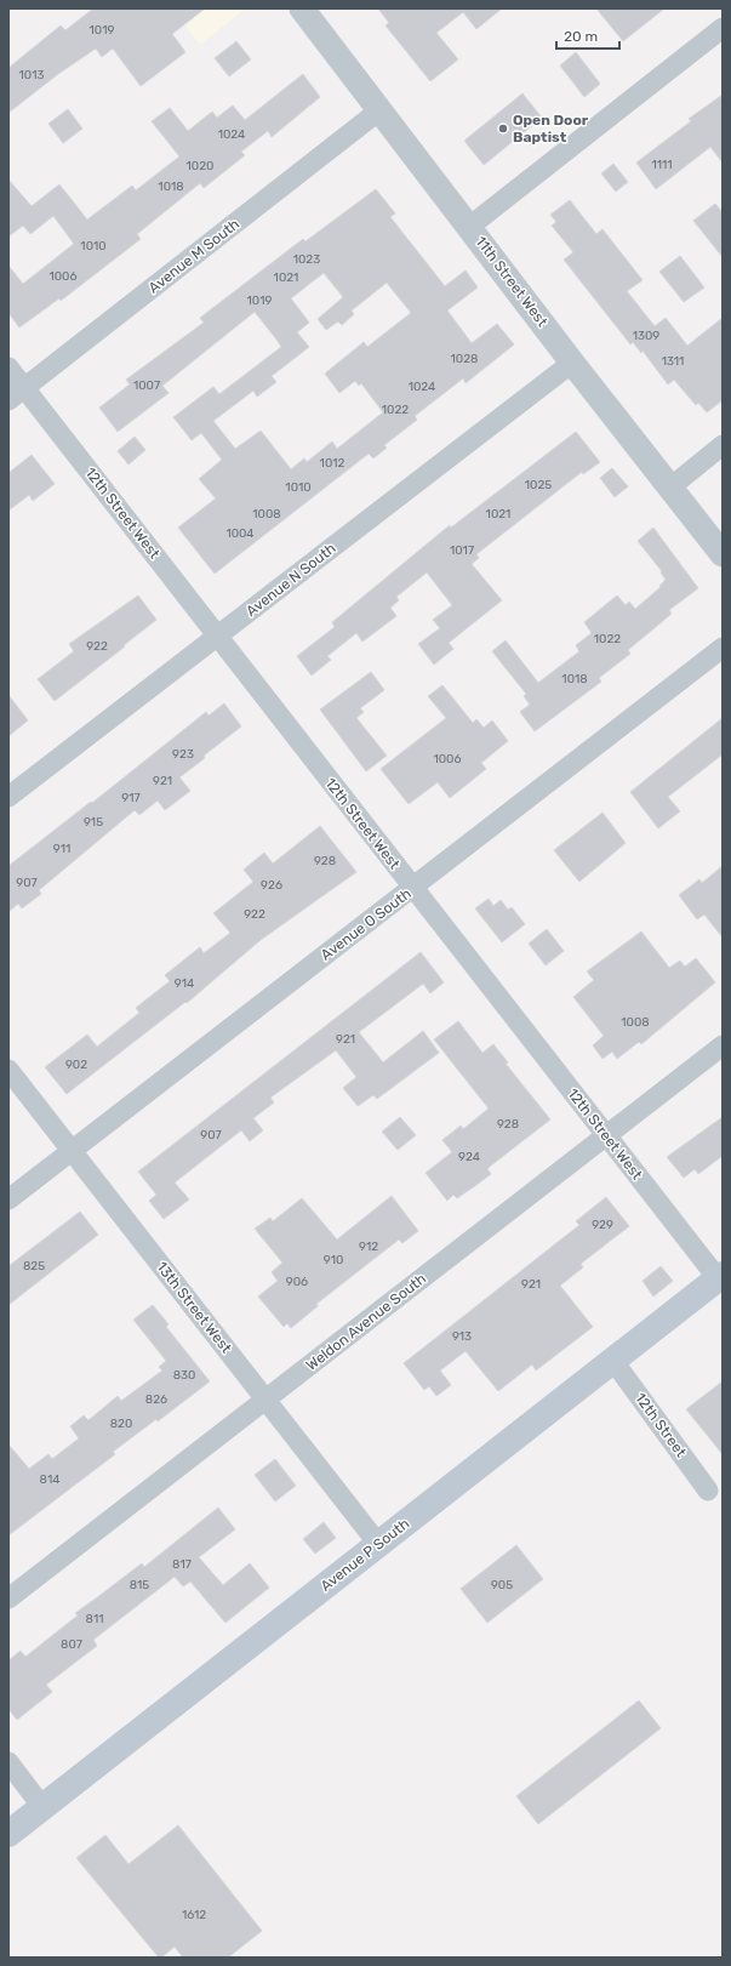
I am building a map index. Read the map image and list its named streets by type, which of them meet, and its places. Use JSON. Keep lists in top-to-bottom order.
{
  "streets": {
    "main road": ["Avenue P South"],
    "street": [
      "Avenue M South",
      "11th Street West",
      "12th Street West",
      "Avenue N South",
      "Avenue O South",
      "13th Street West",
      "Weldon Avenue South",
      "12th Street"
    ]
  },
  "crossings": [
    ["Avenue M South", "11th Street West"],
    ["Avenue M South", "12th Street West"],
    ["11th Street West", "Avenue N South"],
    ["12th Street West", "Avenue N South"],
    ["12th Street West", "Avenue O South"],
    ["12th Street West", "Weldon Avenue South"],
    ["12th Street West", "Avenue P South"],
    ["Avenue O South", "13th Street West"],
    ["13th Street West", "Weldon Avenue South"],
    ["13th Street West", "Avenue P South"],
    ["12th Street", "Avenue P South"]
  ],
  "places": ["Open Door Baptist"],
  "house_numbers": [
    "1019",
    "1013",
    "1024",
    "1111",
    "1020",
    "1018",
    "1010",
    "1023",
    "1006",
    "1021",
    "1019",
    "1309",
    "1028",
    "1311",
    "1007",
    "1024",
    "1022",
    "1012",
    "1025",
    "1010",
    "1008",
    "1021",
    "1004",
    "1017",
    "1022",
    "922",
    "1018",
    "923",
    "1006",
    "921",
    "917",
    "915",
    "911",
    "928",
    "907",
    "926",
    "922",
    "914",
    "1008",
    "921",
    "902",
    "928",
    "907",
    "924",
    "929",
    "912",
    "910",
    "825",
    "906",
    "921",
    "913",
    "830",
    "826",
    "820",
    "814",
    "817",
    "815",
    "905",
    "811",
    "807",
    "1612"
  ],
  "scale_bar": "20 m"
}
